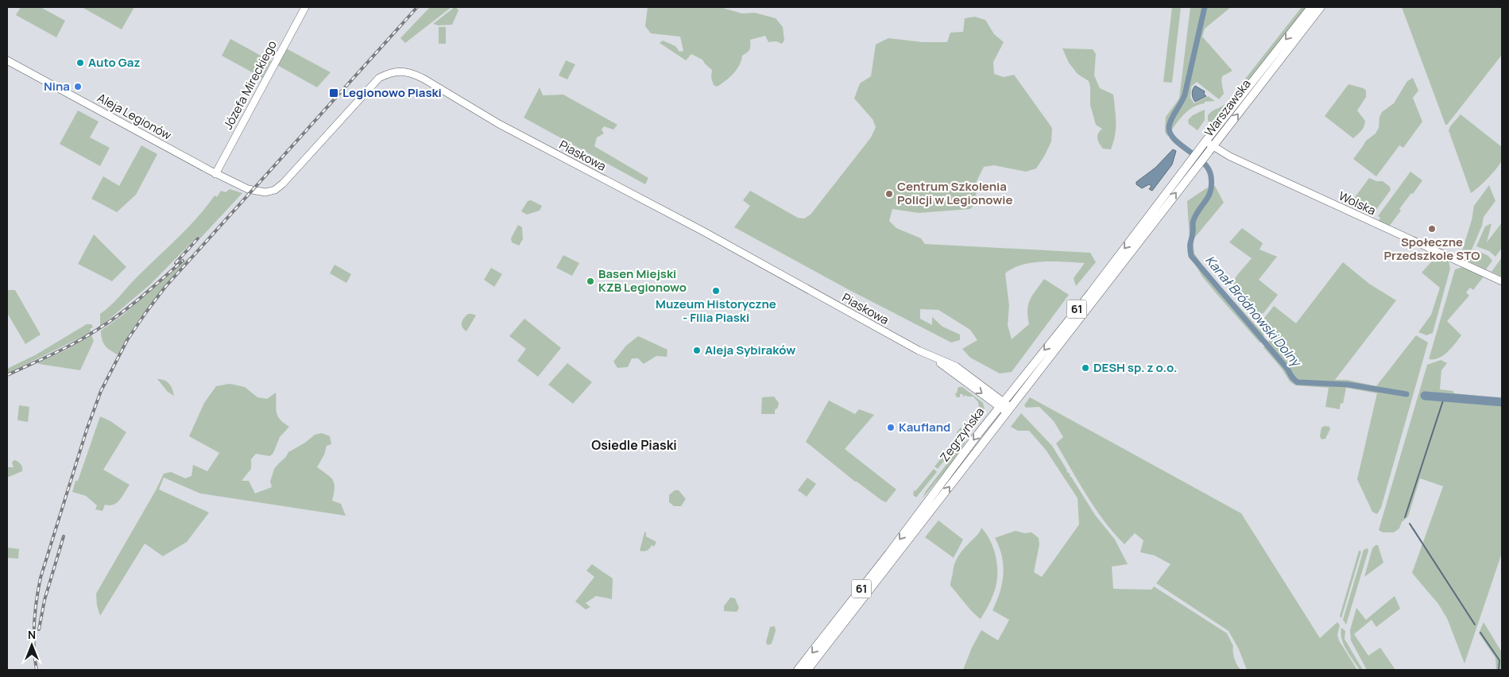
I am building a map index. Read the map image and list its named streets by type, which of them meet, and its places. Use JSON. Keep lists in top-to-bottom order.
{
  "streets": {
    "main road": ["Warszawska", "61", "Zegrzyńska"],
    "street": [
      "Józefa Mireckiego",
      "Aleja Legionów",
      "Piaskowa",
      "Wolska"
    ]
  },
  "crossings": [
    ["Józefa Mireckiego", "Aleja Legionów"],
    ["Warszawska", "Wolska"],
    ["Warszawska", "Zegrzyńska"],
    ["Aleja Legionów", "Piaskowa"],
    ["Piaskowa", "Zegrzyńska"]
  ],
  "districts": ["Osiedle Piaski"],
  "water": ["Kanał Bródnowski Dolny"],
  "places": {
    "other": [
      "Auto Gaz",
      "Nina",
      "Centrum Szkolenia Policji w Legionowie",
      "Społeczne Przedszkole STO",
      "Basen Miejski KZB Legionowo",
      "Muzeum Historyczne - Filia Piaski",
      "Aleja Sybiraków",
      "DESH sp. z o.o.",
      "Kaufland"
    ],
    "transit": ["Legionowo Piaski"]
  },
  "north": "top"
}
